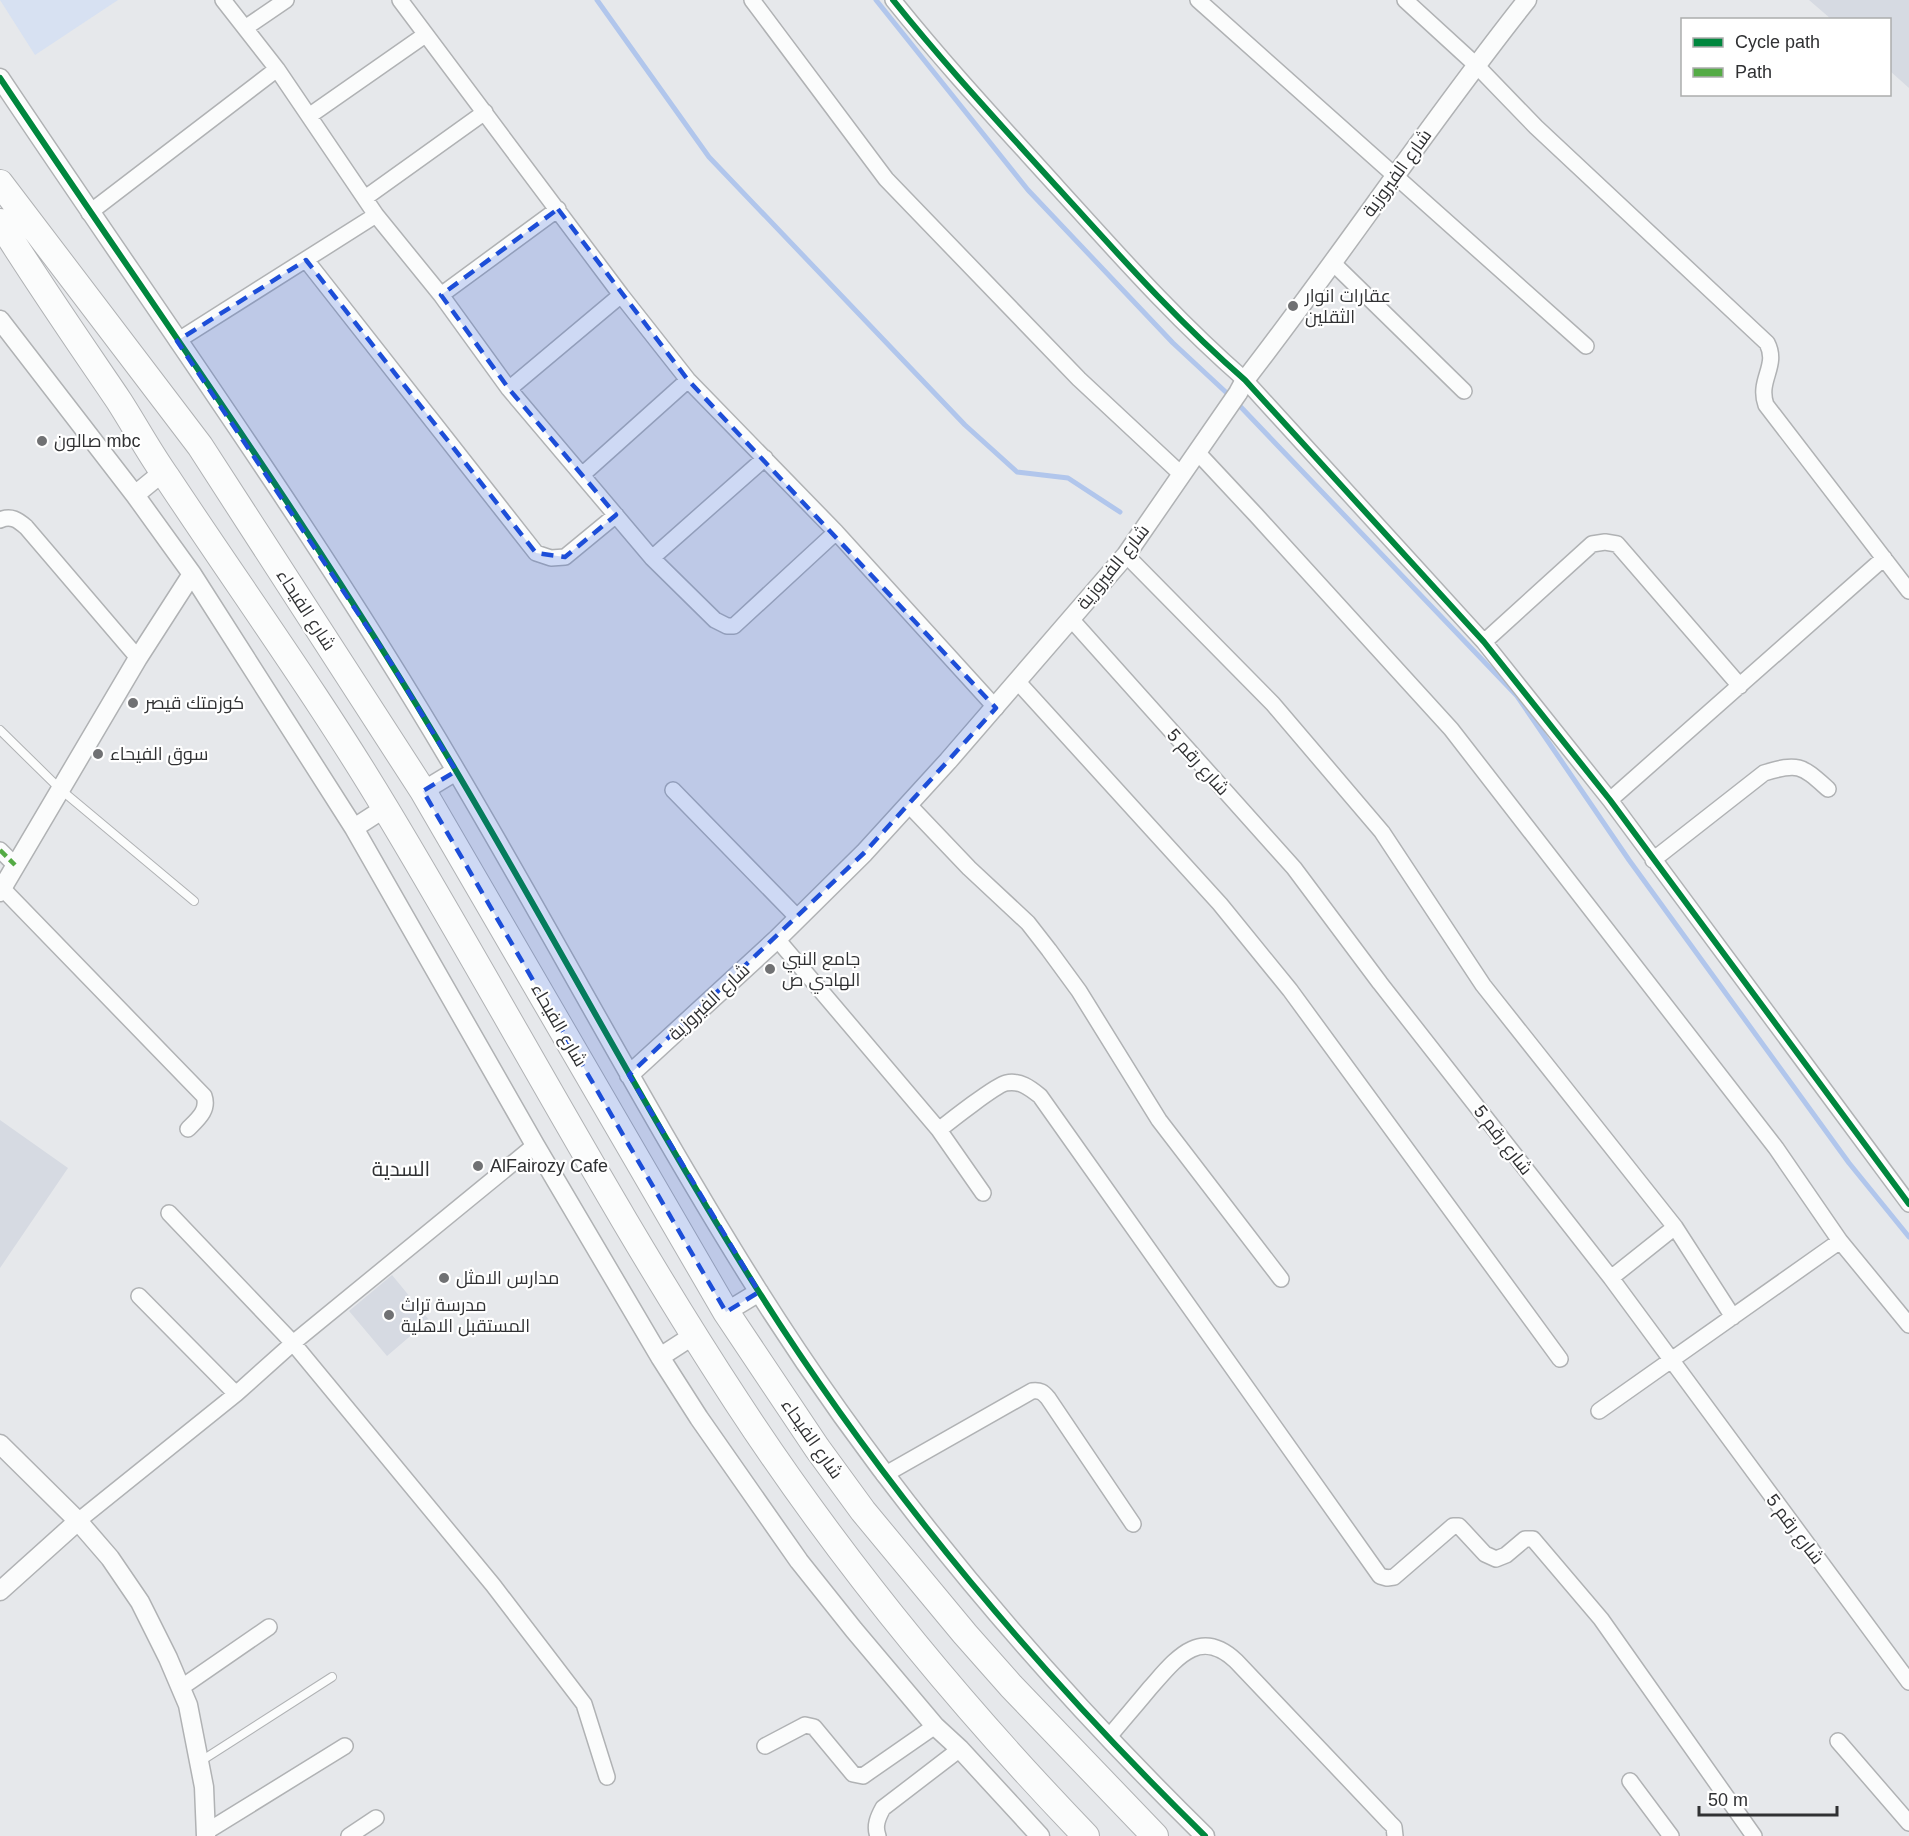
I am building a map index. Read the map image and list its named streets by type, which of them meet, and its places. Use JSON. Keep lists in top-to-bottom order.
{
  "streets": {
    "highway": ["شارع الفيحاء"],
    "street": ["شارع الفيروزية", "شارع رقم 5"]
  },
  "crossings": [
    ["شارع الفيروزية", "شارع رقم 5"]
  ],
  "districts": ["السدية"],
  "places": [
    "عقارات انوار الثقلين",
    "صالون mbc",
    "كوزمتك قيصر",
    "سوق الفيحاء",
    "جامع النبي الهادي ص",
    "AlFairozy Cafe",
    "مدارس الامثل",
    "مدرسة تراث المستقبل الاهلية"
  ],
  "legend": ["Cycle path", "Path"],
  "scale_bar": "50 m"
}
